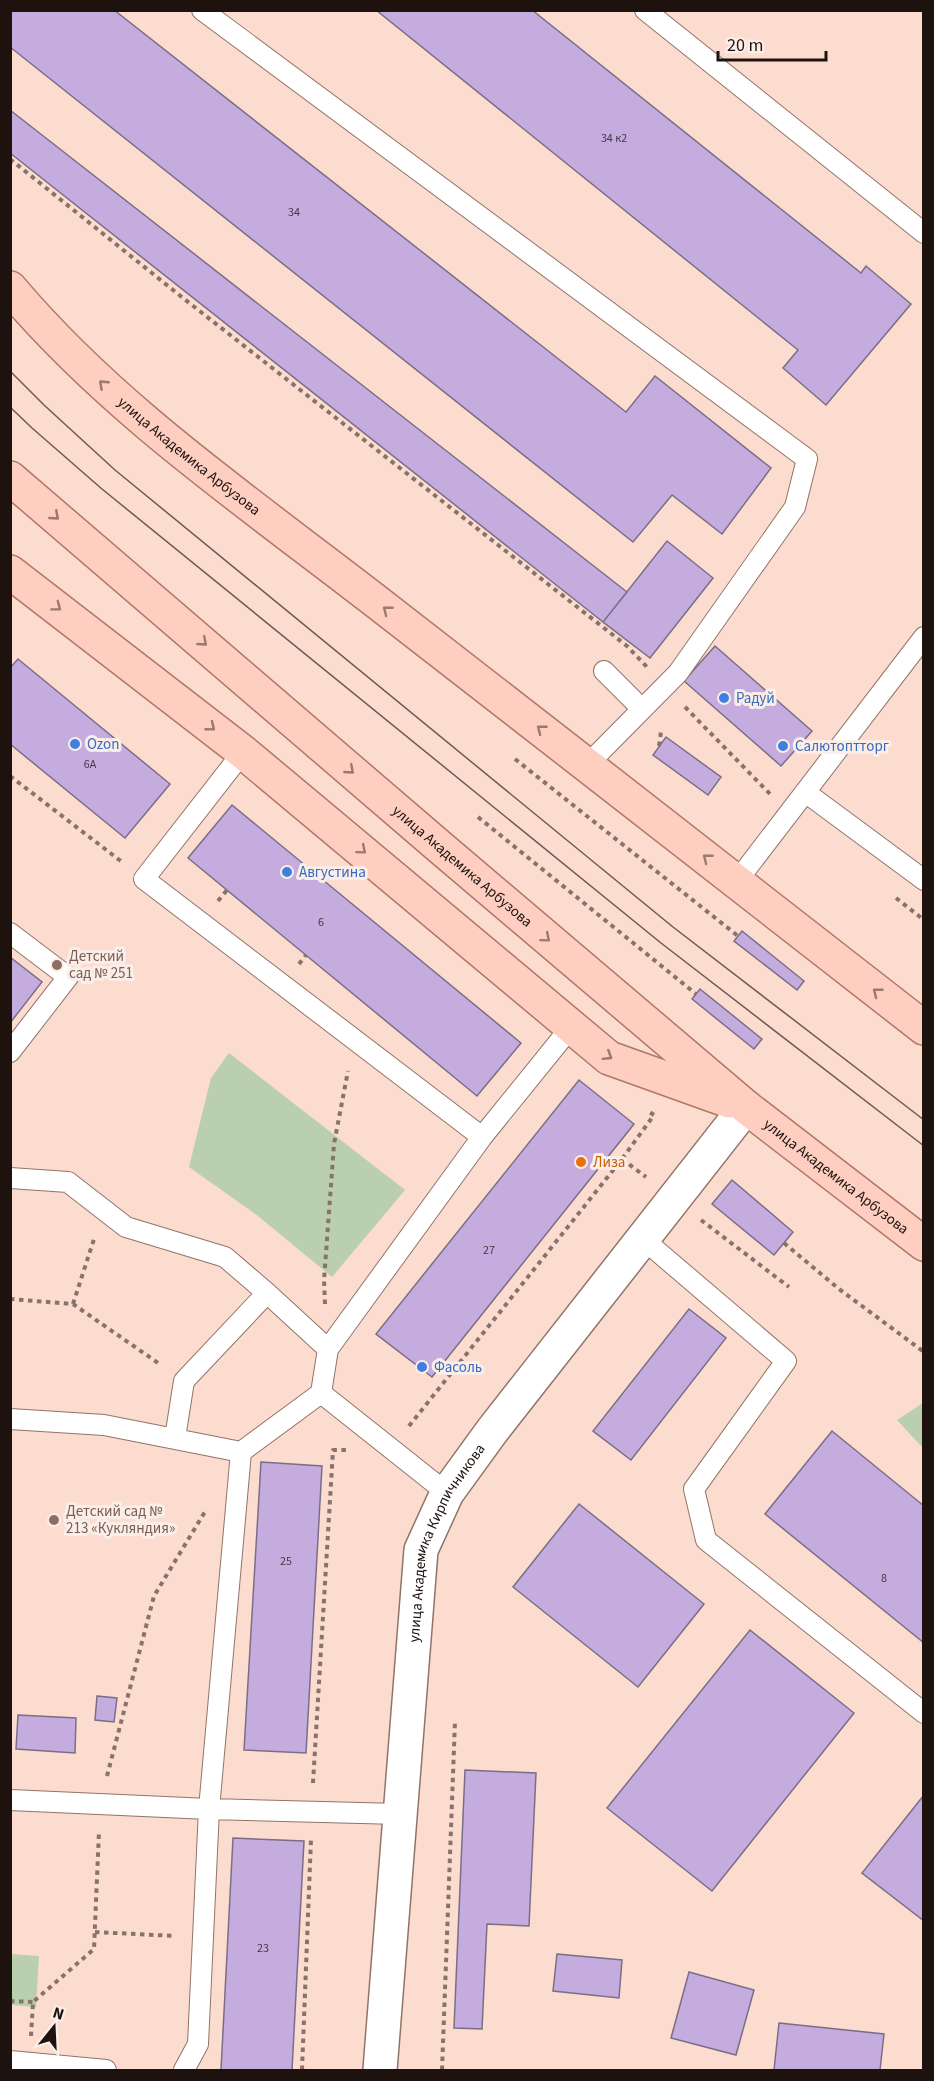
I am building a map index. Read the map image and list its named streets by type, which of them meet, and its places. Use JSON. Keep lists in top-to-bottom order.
{
  "streets": {
    "main road": ["улица Академика Арбузова"],
    "street": ["улица Академика Кирпичникова"]
  },
  "crossings": [
    ["улица Академика Арбузова", "улица Академика Кирпичникова"]
  ],
  "places": [
    "Радуй",
    "Ozon",
    "Салютоптторг",
    "Августина",
    "Детский сад № 251",
    "Лиза",
    "Фасоль",
    "Детский сад № 213 «Кукляндия»"
  ],
  "house_numbers": [
    "34 к2",
    "34",
    "6А",
    "6",
    "27",
    "25",
    "8",
    "23"
  ],
  "scale_bar": "20 m",
  "north": "top"
}
